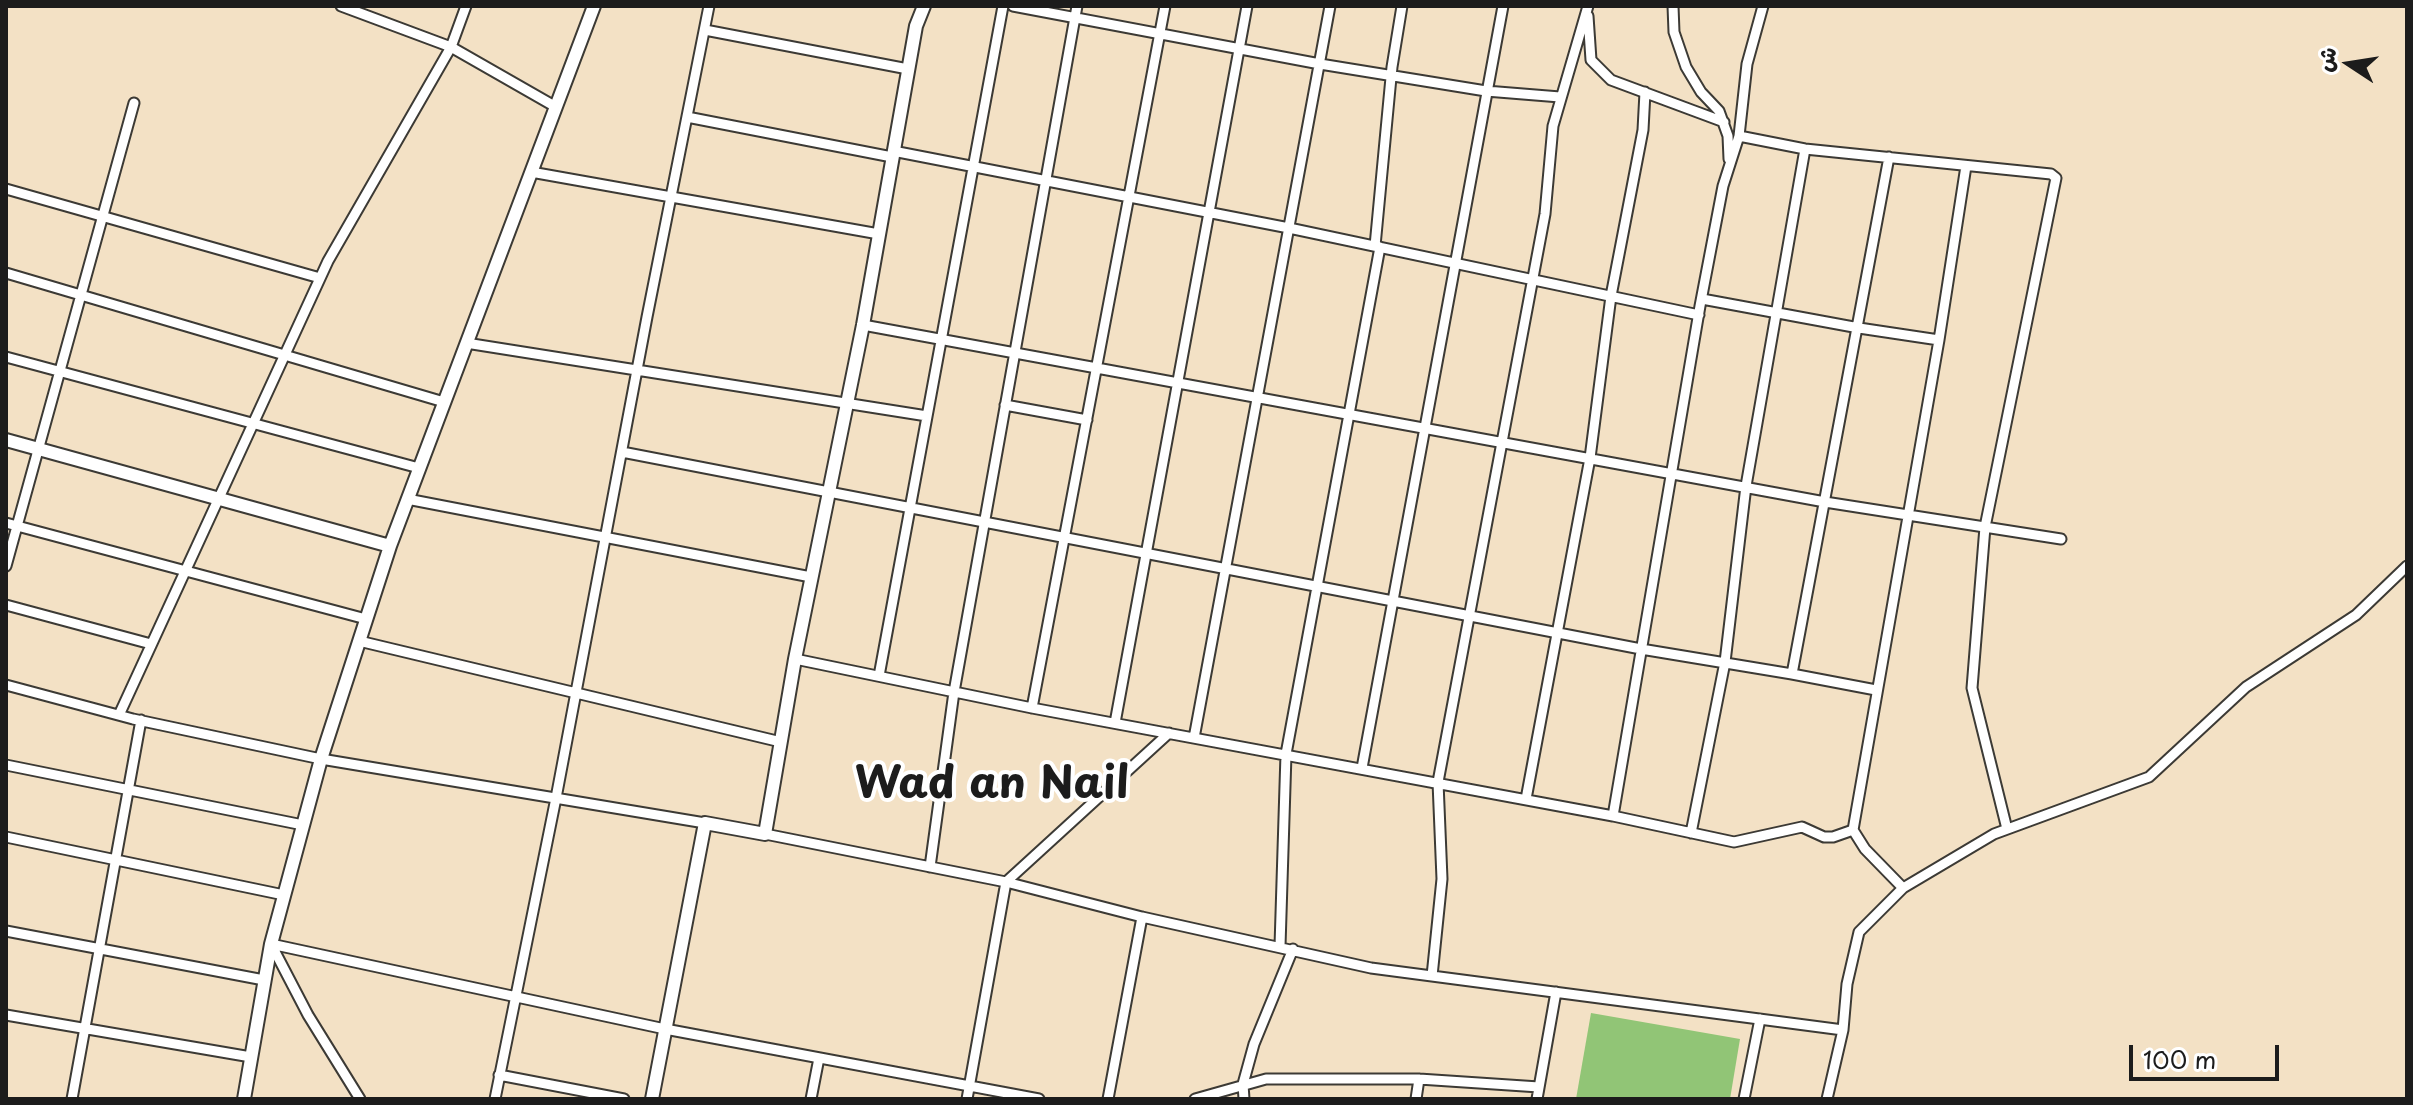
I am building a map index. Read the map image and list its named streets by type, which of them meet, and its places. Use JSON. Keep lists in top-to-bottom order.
{
  "districts": ["Wad an Nail"],
  "scale_bar": "100 m",
  "north": "left"
}
